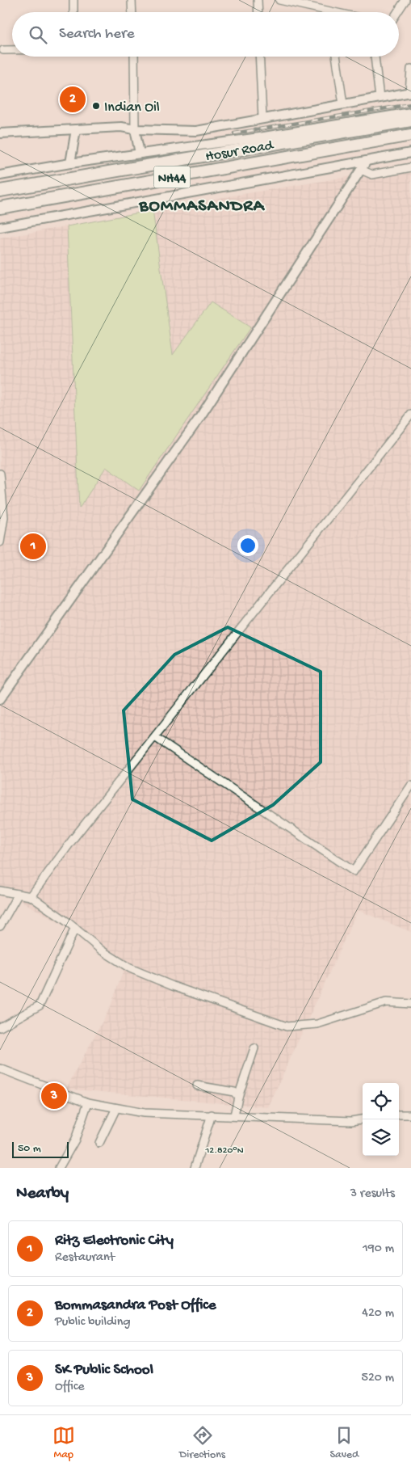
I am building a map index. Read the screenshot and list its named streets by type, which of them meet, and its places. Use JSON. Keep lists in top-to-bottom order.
{
  "streets": {
    "highway": ["Hosur Road", "NH44"]
  },
  "districts": ["BOMMASANDRA"],
  "places": ["Indian Oil"],
  "scale_bar": "50 m",
  "page": {
    "search": "Search here",
    "pins": ["2", "1", "3"],
    "scale": "50 m",
    "heading": ["Nearby", "3 results"],
    "list": [
      {
        "mark": "1",
        "name": "Ritz Electronic City",
        "note": "Restaurant",
        "value": "190 m"
      },
      {
        "mark": "2",
        "name": "Bommasandra Post Office",
        "note": "Public building",
        "value": "420 m"
      },
      {
        "mark": "3",
        "name": "SK Public School",
        "note": "Office",
        "value": "520 m"
      }
    ],
    "nav": ["Map", "Directions", "Saved"]
  },
  "coordinates": ["12.820°N"]
}
